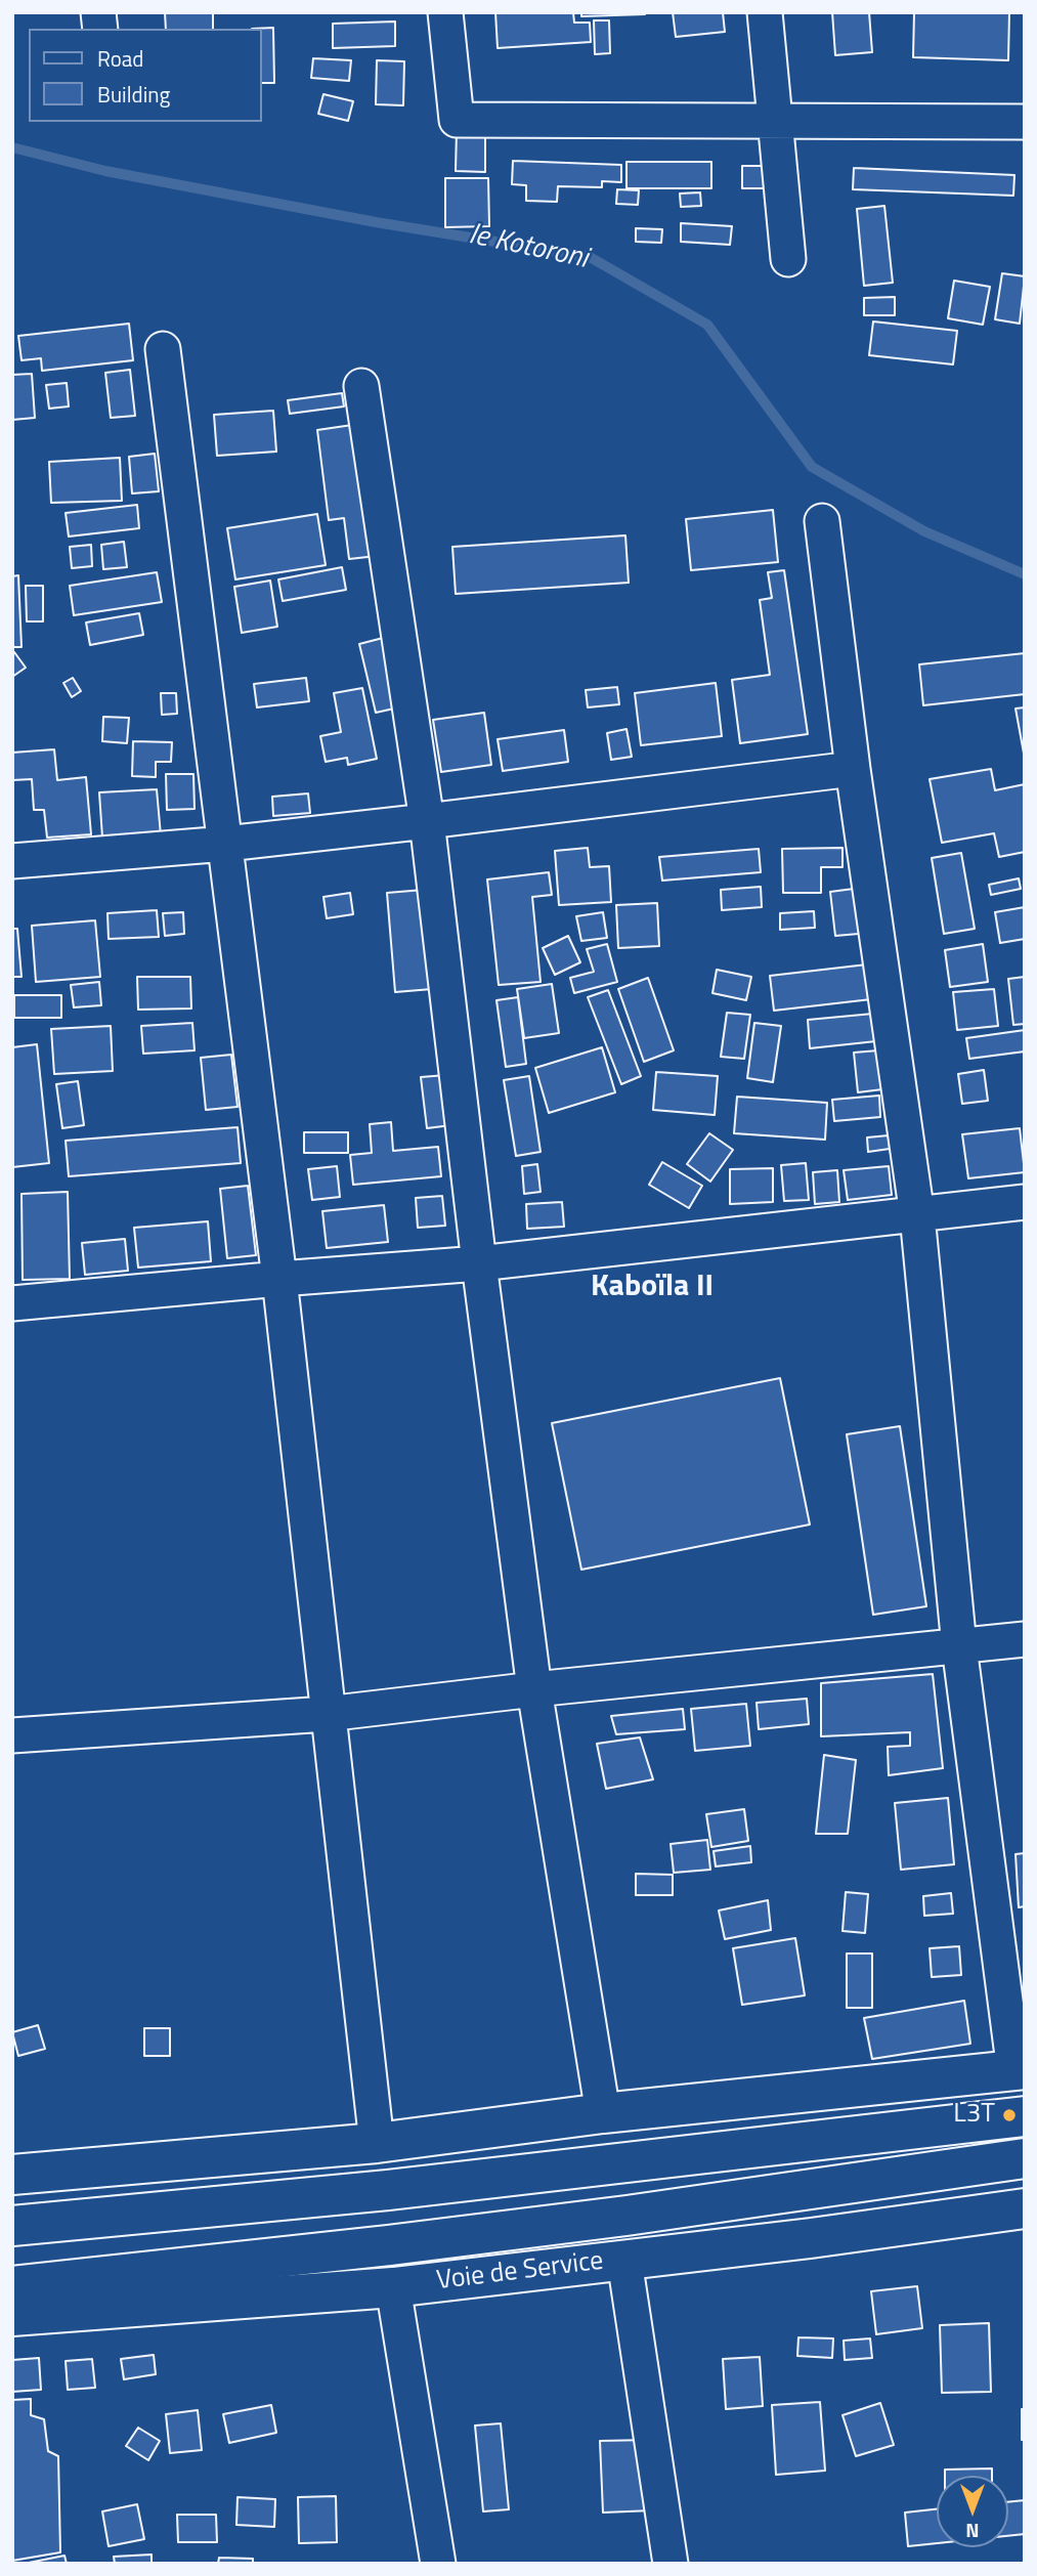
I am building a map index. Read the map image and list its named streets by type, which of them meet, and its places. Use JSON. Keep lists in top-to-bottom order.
{
  "streets": {
    "main road": ["Voie de Service"]
  },
  "districts": ["Kaboïla II"],
  "water": ["le Kotoroni"],
  "places": ["L3T"],
  "legend": ["Road", "Building"],
  "north": "bottom"
}
